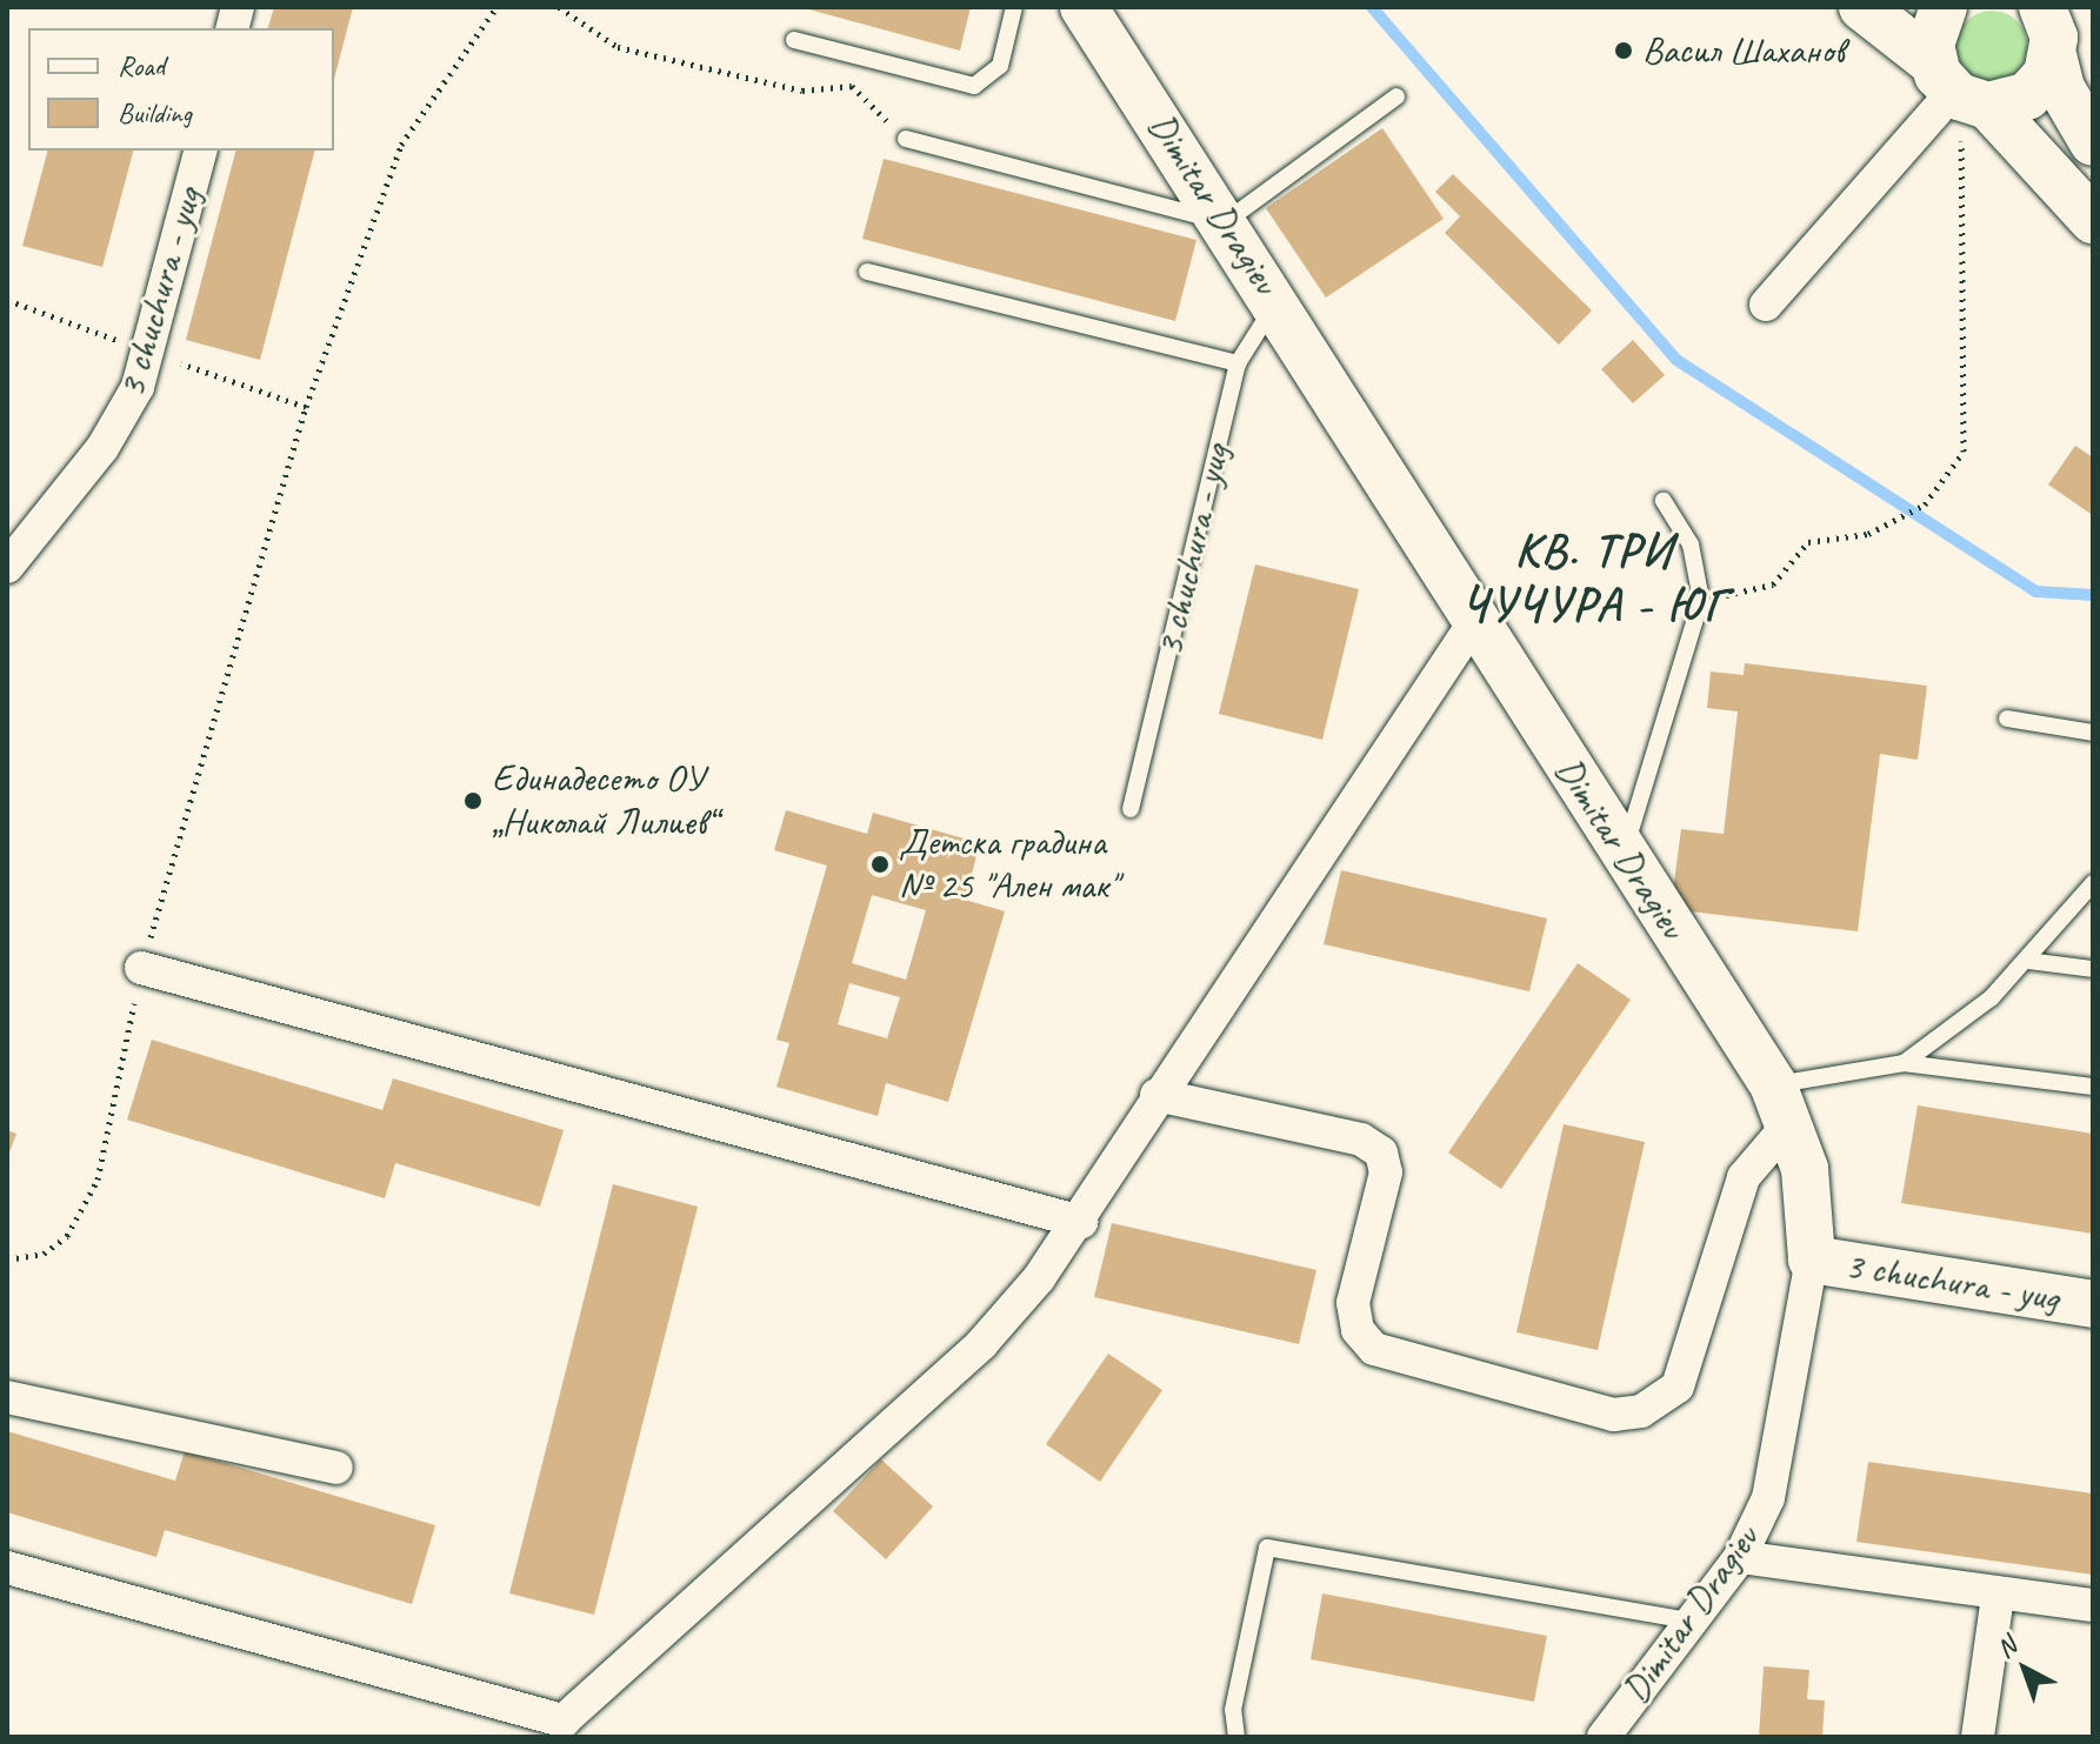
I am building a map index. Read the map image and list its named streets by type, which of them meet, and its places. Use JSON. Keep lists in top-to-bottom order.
{
  "streets": {
    "street": ["Dimitar Dragiev", "3 chuchura - yug"]
  },
  "crossings": [
    ["Dimitar Dragiev", "3 chuchura - yug"]
  ],
  "districts": ["КВ. ТРИ ЧУЧУРА - ЮГ"],
  "places": ["Васил Шаханов", "Единадесето ОУ „Николай Лилиев“", "Детска градина № 25 \"Ален мак\""],
  "legend": ["Road", "Building"],
  "north": "top left"
}
